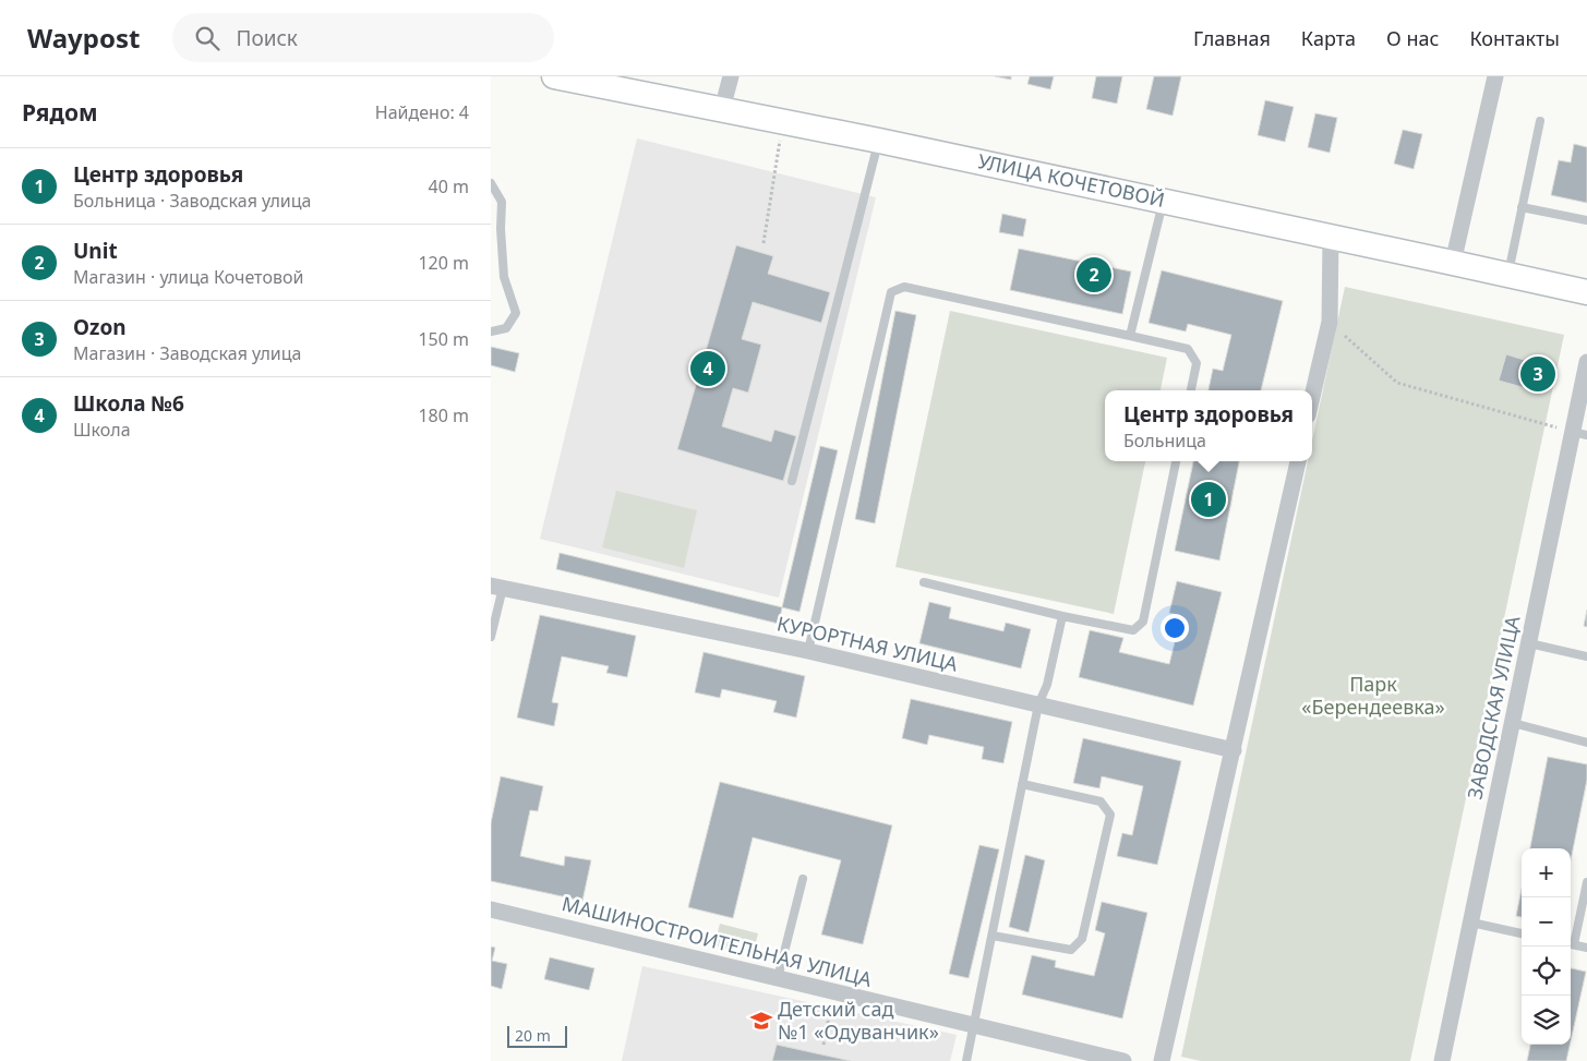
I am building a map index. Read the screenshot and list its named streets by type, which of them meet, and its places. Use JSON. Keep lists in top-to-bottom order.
{
  "streets": {
    "main road": ["УЛИЦА КОЧЕТОВОЙ"],
    "street": ["КУРОРТНАЯ УЛИЦА", "ЗАВОДСКАЯ УЛИЦА", "МАШИНОСТРОИТЕЛЬНАЯ УЛИЦА"]
  },
  "parks": ["Парк «Берендеевка»"],
  "places": {
    "school or university": ["Детский сад №1 «Одуванчик»"]
  },
  "scale_bar": "20 m",
  "page": {
    "header": "Waypost",
    "search": "Поиск",
    "nav": [
      "Главная",
      "Карта",
      "О нас",
      "Контакты"
    ],
    "heading": ["Рядом", "Найдено: 4"],
    "list": [
      {
        "mark": "1",
        "name": "Центр здоровья",
        "note": "Больница · Заводская улица",
        "value": "40 m"
      },
      {
        "mark": "2",
        "name": "Unit",
        "note": "Магазин · улица Кочетовой",
        "value": "120 m"
      },
      {
        "mark": "3",
        "name": "Ozon",
        "note": "Магазин · Заводская улица",
        "value": "150 m"
      },
      {
        "mark": "4",
        "name": "Школа №6",
        "note": "Школа",
        "value": "180 m"
      }
    ],
    "pins": [
      "2",
      "4",
      "3",
      "1"
    ],
    "popup": ["Центр здоровья", "Больница"],
    "map_buttons": ["+", "−"],
    "scale": "20 m"
  }
}
